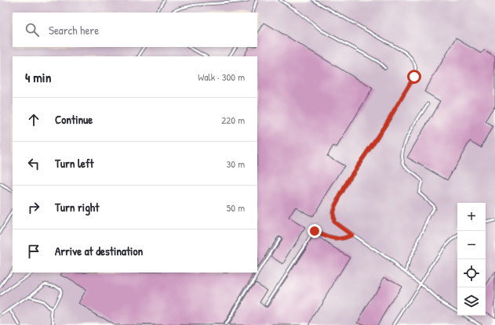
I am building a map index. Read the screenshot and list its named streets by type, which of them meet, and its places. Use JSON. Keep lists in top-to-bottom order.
{
  "page": {
    "search": "Search here",
    "heading": ["4 min", "Walk · 300 m"],
    "list": [
      ["Continue", "220 m"],
      ["Turn left", "30 m"],
      ["Turn right", "50 m"],
      "Arrive at destination"
    ],
    "map_buttons": ["+", "−"]
  }
}
